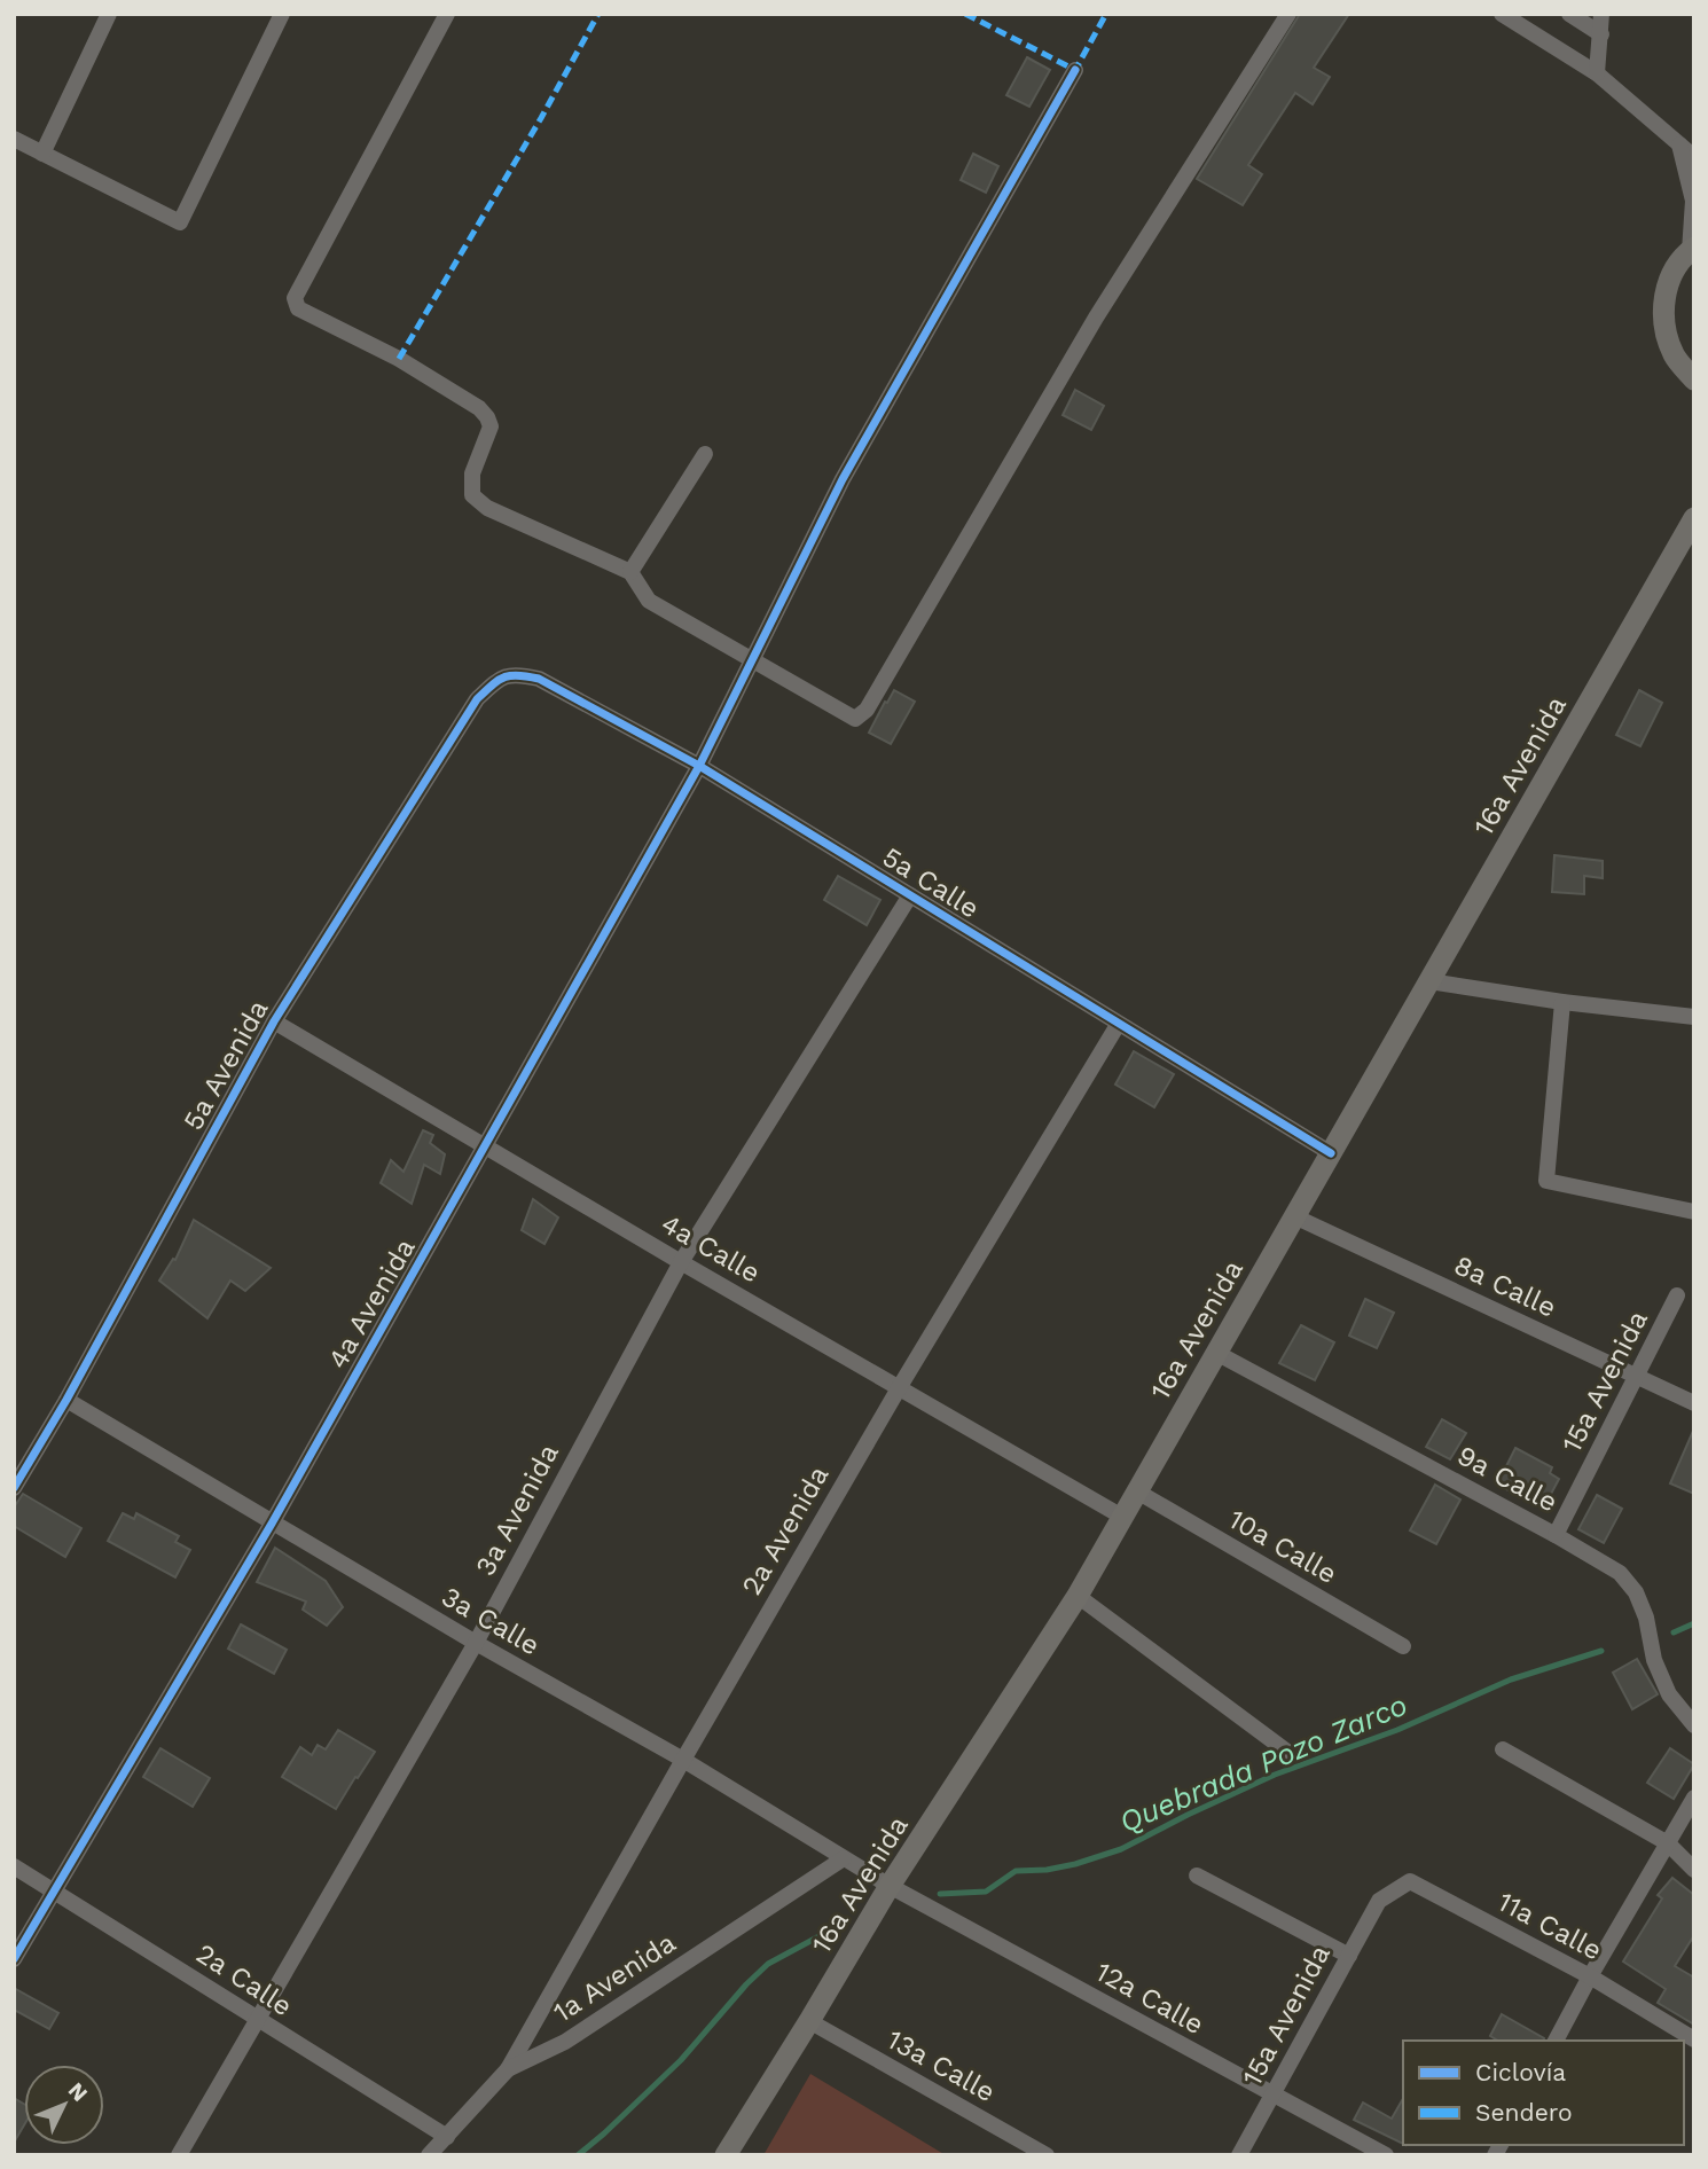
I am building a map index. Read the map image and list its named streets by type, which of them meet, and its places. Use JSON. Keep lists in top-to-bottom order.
{
  "streets": {
    "street": [
      "16a Avenida",
      "5a Calle",
      "5a Avenida",
      "4a Calle",
      "8a Calle",
      "4a Avenida",
      "15a Avenida",
      "9a Calle",
      "3a Avenida",
      "2a Avenida",
      "10a Calle",
      "3a Calle",
      "11a Calle",
      "1a Avenida",
      "2a Calle",
      "12a Calle",
      "13a Calle"
    ]
  },
  "crossings": [
    ["16a Avenida", "5a Calle"],
    ["16a Avenida", "4a Calle"],
    ["16a Avenida", "8a Calle"],
    ["16a Avenida", "9a Calle"],
    ["16a Avenida", "10a Calle"],
    ["16a Avenida", "3a Calle"],
    ["16a Avenida", "12a Calle"],
    ["16a Avenida", "13a Calle"],
    ["5a Calle", "5a Avenida"],
    ["5a Calle", "4a Avenida"],
    ["5a Calle", "3a Avenida"],
    ["5a Calle", "2a Avenida"],
    ["5a Avenida", "4a Calle"],
    ["5a Avenida", "3a Calle"],
    ["4a Calle", "4a Avenida"],
    ["4a Calle", "3a Avenida"],
    ["4a Calle", "2a Avenida"],
    ["8a Calle", "15a Avenida"],
    ["4a Avenida", "3a Calle"],
    ["4a Avenida", "2a Calle"],
    ["15a Avenida", "9a Calle"],
    ["15a Avenida", "11a Calle"],
    ["15a Avenida", "12a Calle"],
    ["3a Avenida", "3a Calle"],
    ["3a Avenida", "2a Calle"],
    ["2a Avenida", "3a Calle"],
    ["2a Avenida", "1a Avenida"],
    ["3a Calle", "1a Avenida"],
    ["3a Calle", "12a Calle"],
    ["1a Avenida", "2a Calle"]
  ],
  "water": ["Quebrada Pozo Zarco"],
  "legend": ["Ciclovía", "Sendero"],
  "north": "top right"
}
